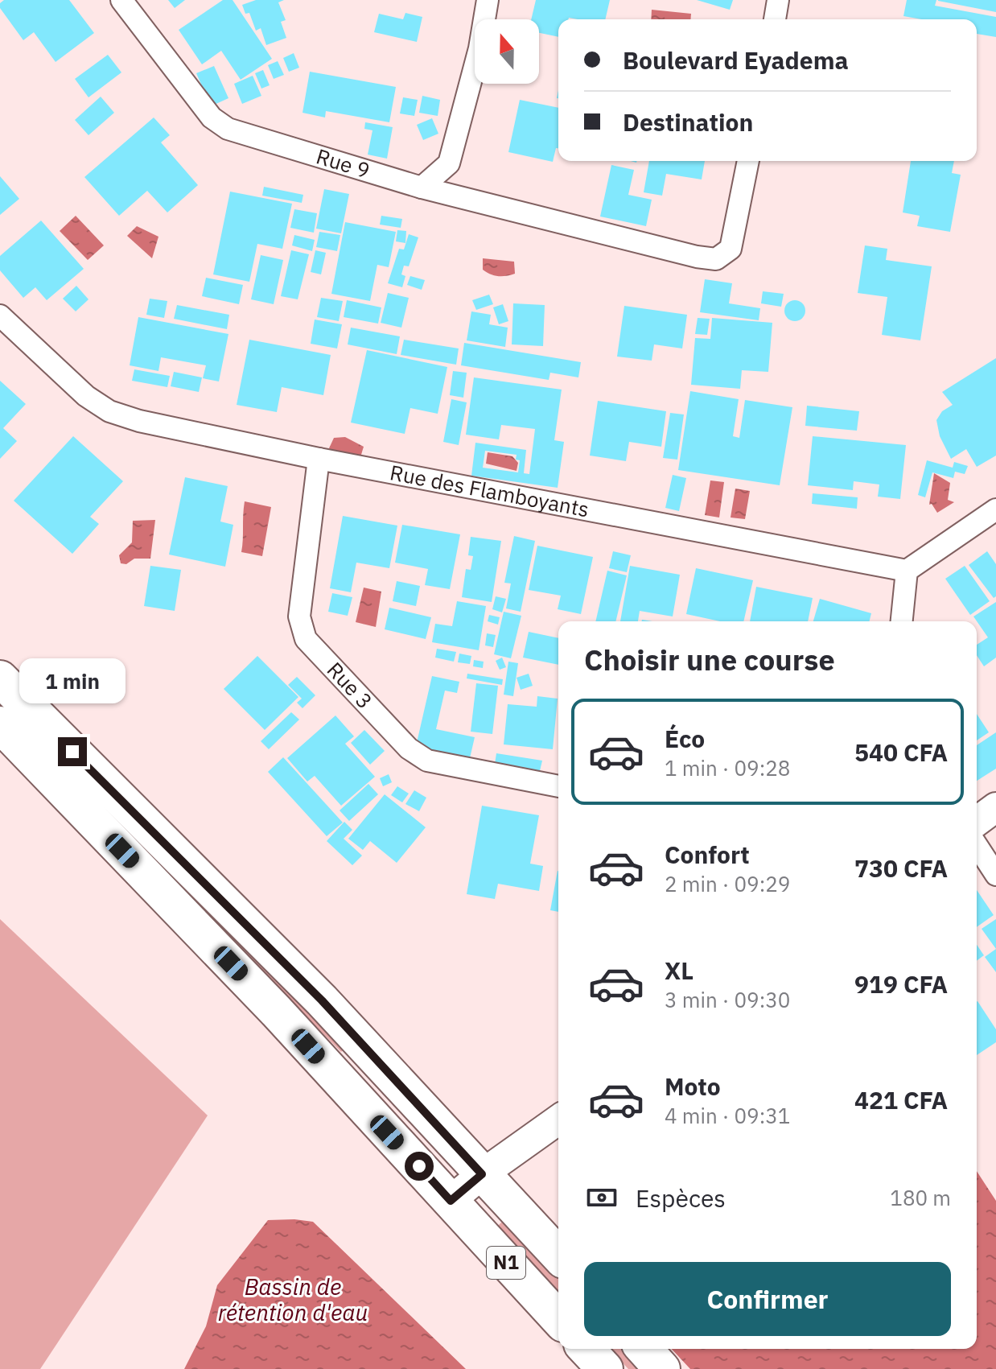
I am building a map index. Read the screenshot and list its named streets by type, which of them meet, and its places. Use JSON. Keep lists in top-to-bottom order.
{
  "streets": {
    "highway": ["N1"],
    "street": ["Rue 9", "Rue des Flamboyants", "Rue 3"]
  },
  "crossings": [
    ["Rue des Flamboyants", "Rue 3"]
  ],
  "water": ["Bassin de rétention d'eau"],
  "north": "top",
  "page": {
    "banner": ["Boulevard Eyadema", "Destination"],
    "heading": "Choisir une course",
    "bubble": "1 min",
    "list": [
      {
        "name": "Éco",
        "note": "1 min · 09:28",
        "value": "540 CFA"
      },
      {
        "name": "Confort",
        "note": "2 min · 09:29",
        "value": "730 CFA"
      },
      {
        "name": "XL",
        "note": "3 min · 09:30",
        "value": "919 CFA"
      },
      {
        "name": "Moto",
        "note": "4 min · 09:31",
        "value": "421 CFA"
      }
    ],
    "pay": ["Espèces", "180 m"],
    "buttons": "Confirmer"
  }
}
